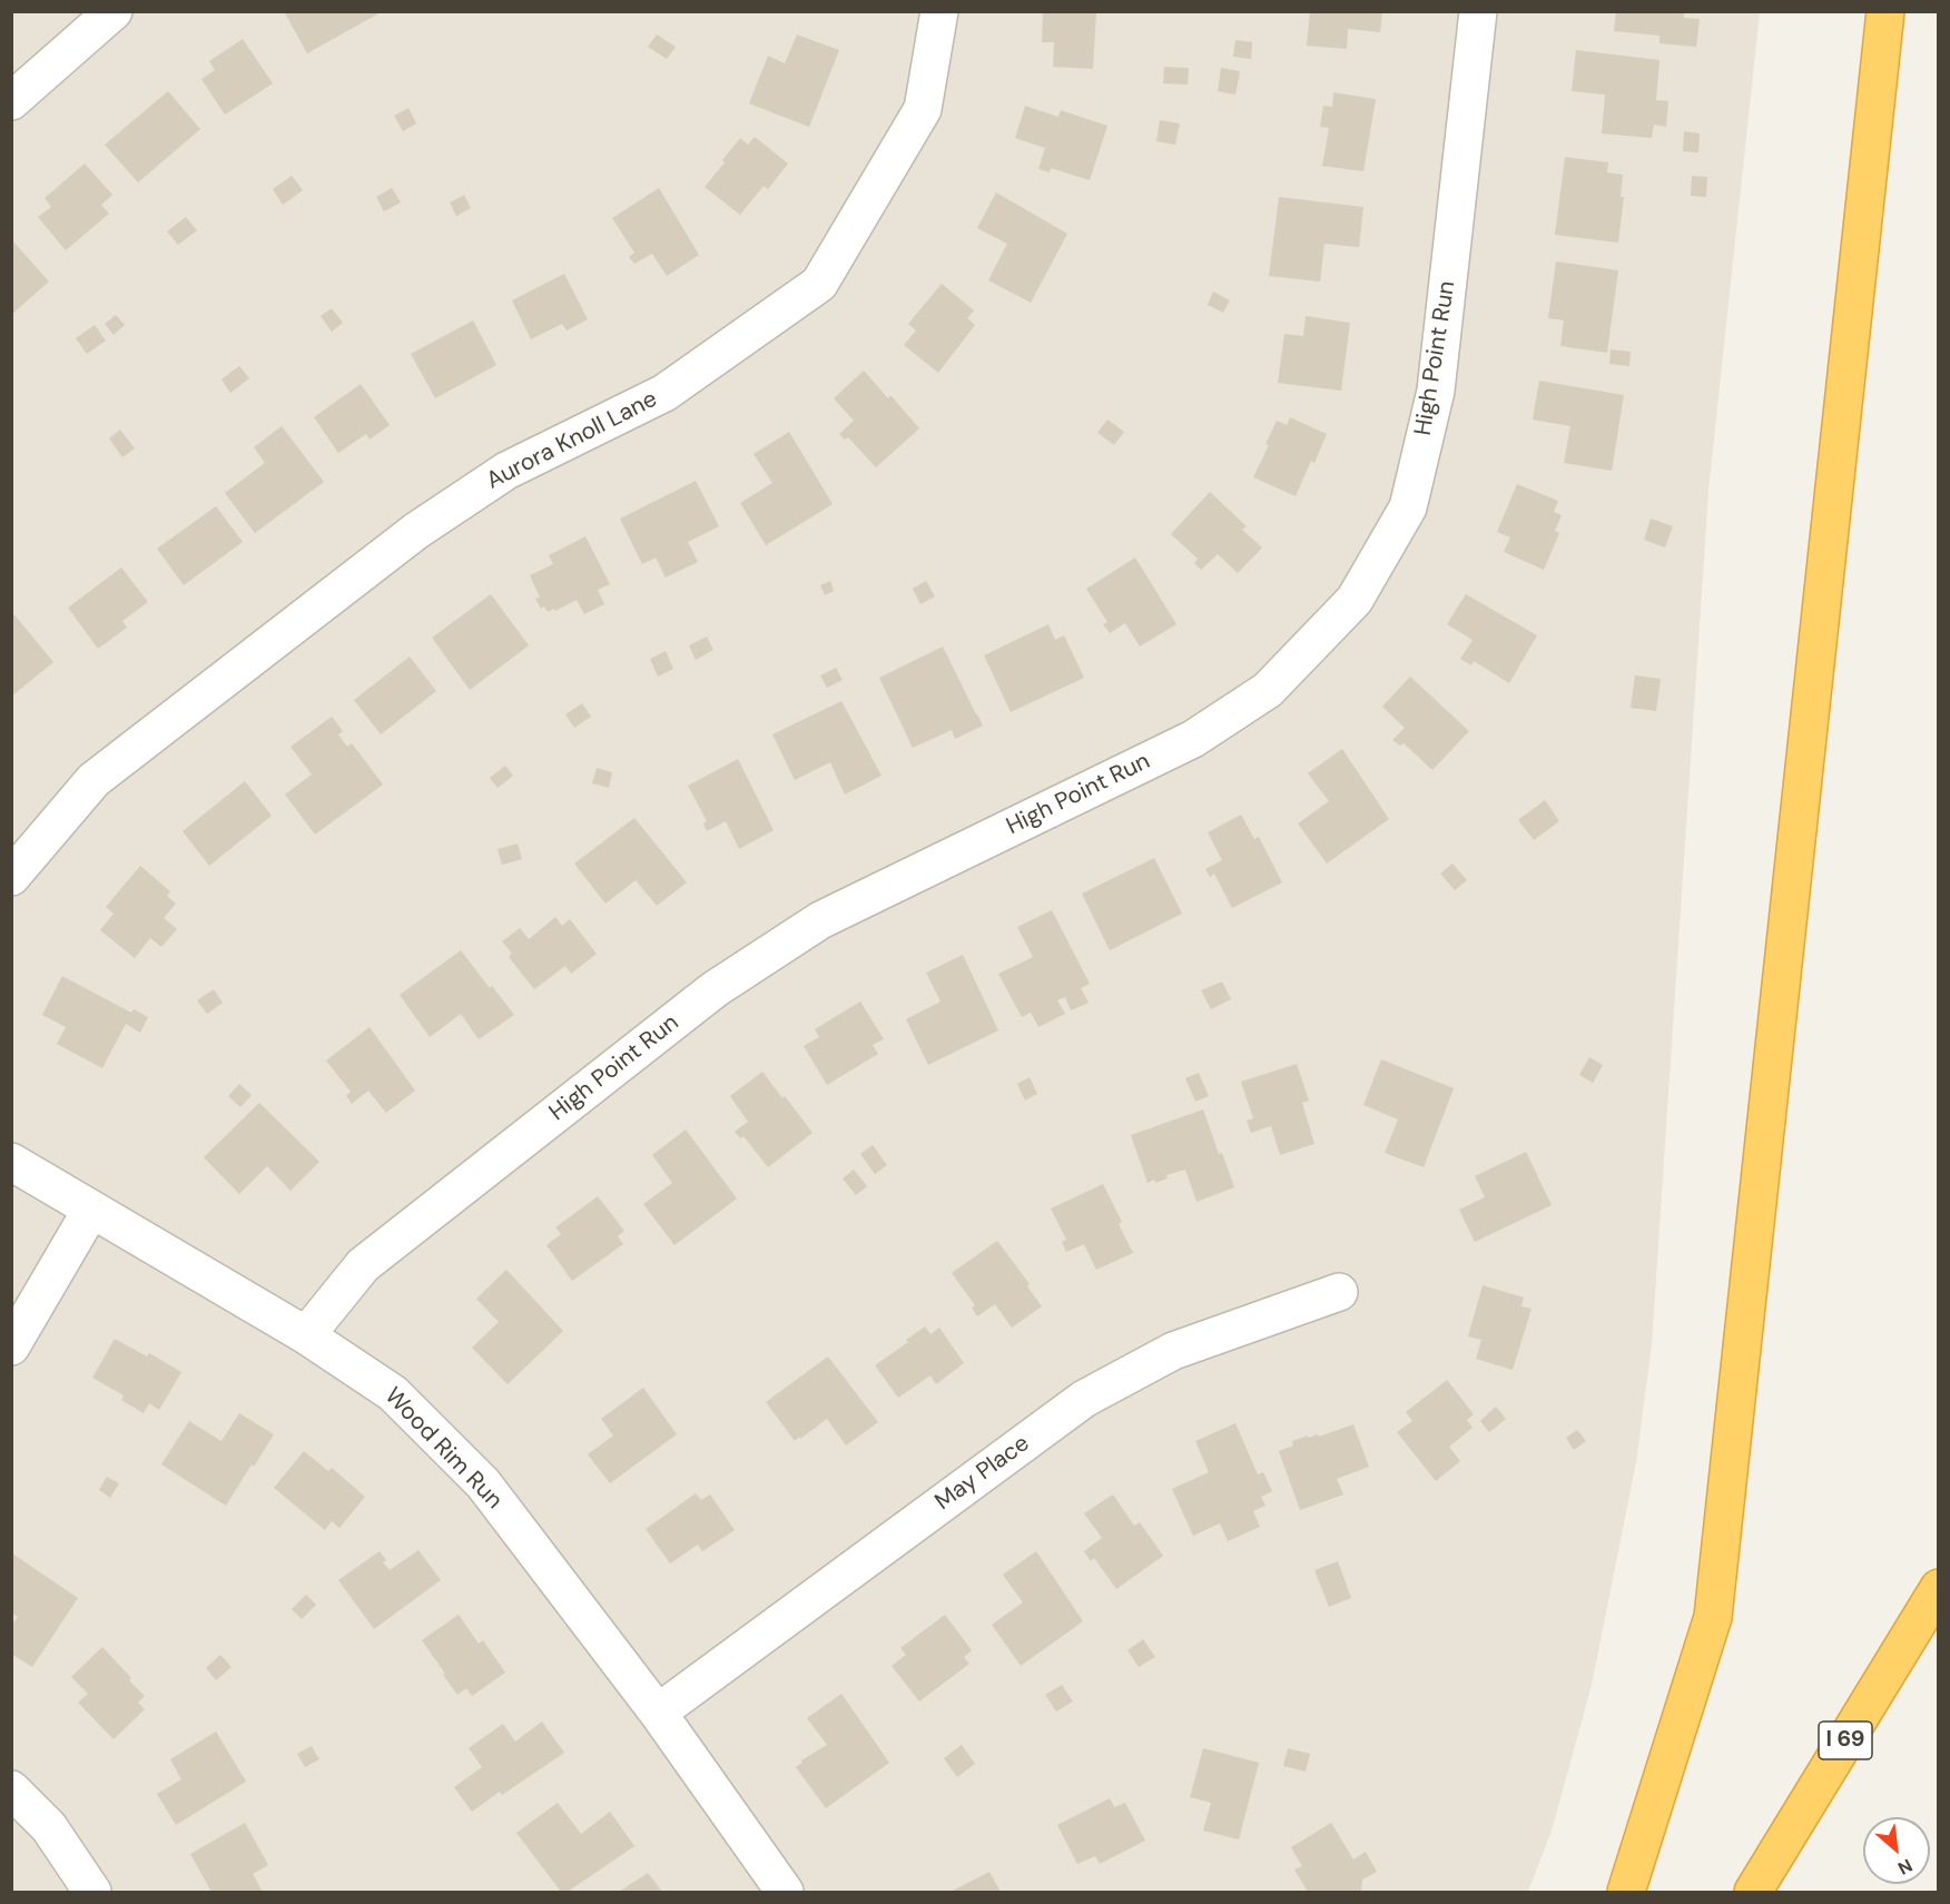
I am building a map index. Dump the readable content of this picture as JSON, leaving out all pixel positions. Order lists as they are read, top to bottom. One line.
{"streets":{"highway":["I 69"],"street":["High Point Run","Aurora Knoll Lane","Wood Rim Run","May Place"]},"crossings":[["High Point Run","Wood Rim Run"],["Wood Rim Run","May Place"]],"north":"bottom right"}
